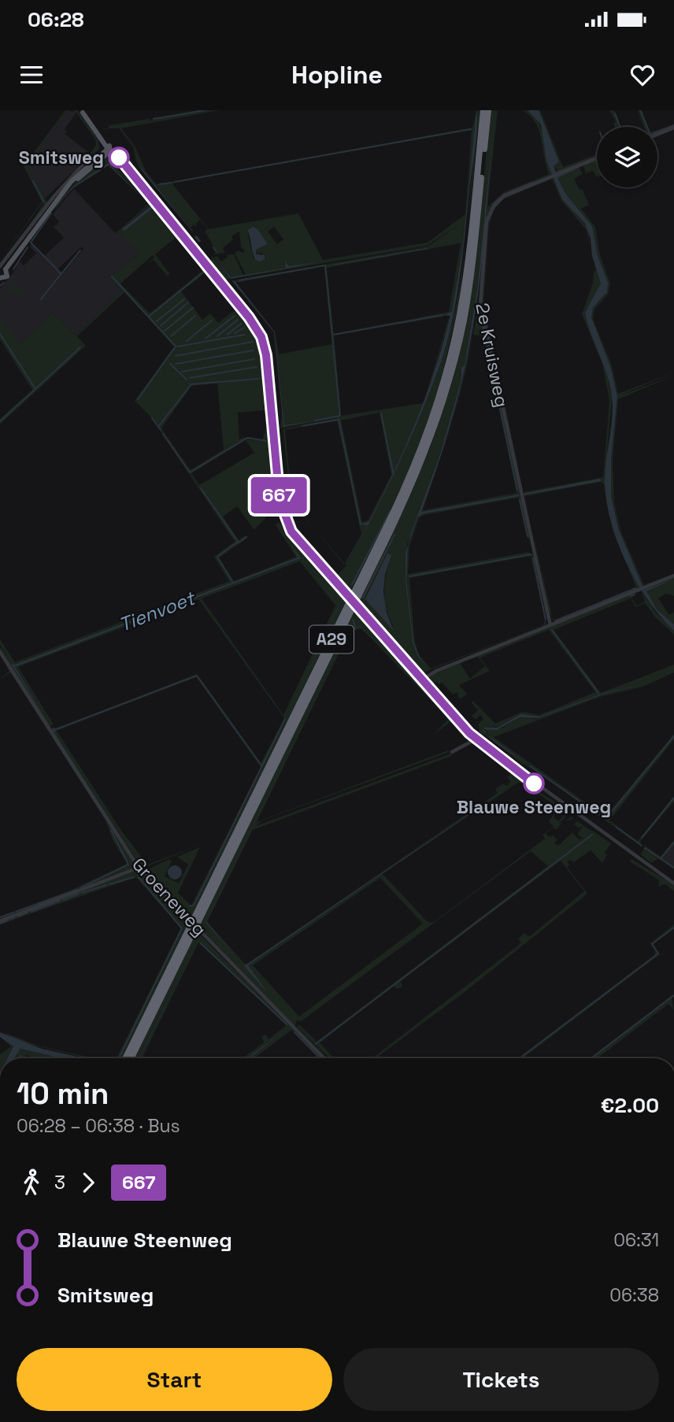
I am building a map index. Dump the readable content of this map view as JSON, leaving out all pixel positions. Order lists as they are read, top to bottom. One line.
{"streets":{"highway":["A29"],"street":["2e Kruisweg","Groeneweg"]},"water":["Tienvoet"],"places":["Smitsweg","Blauwe Steenweg"],"lines":["bus line 667"],"page":{"status":"06:28","header":"Hopline","on_map":"667","heading":["10 min","06:28 – 06:38 · Bus","€2.00"],"legs":["3","667"],"list":[{"name":"Blauwe Steenweg","value":"06:31"},{"name":"Smitsweg","value":"06:38"}],"buttons":["Start","Tickets"]}}
